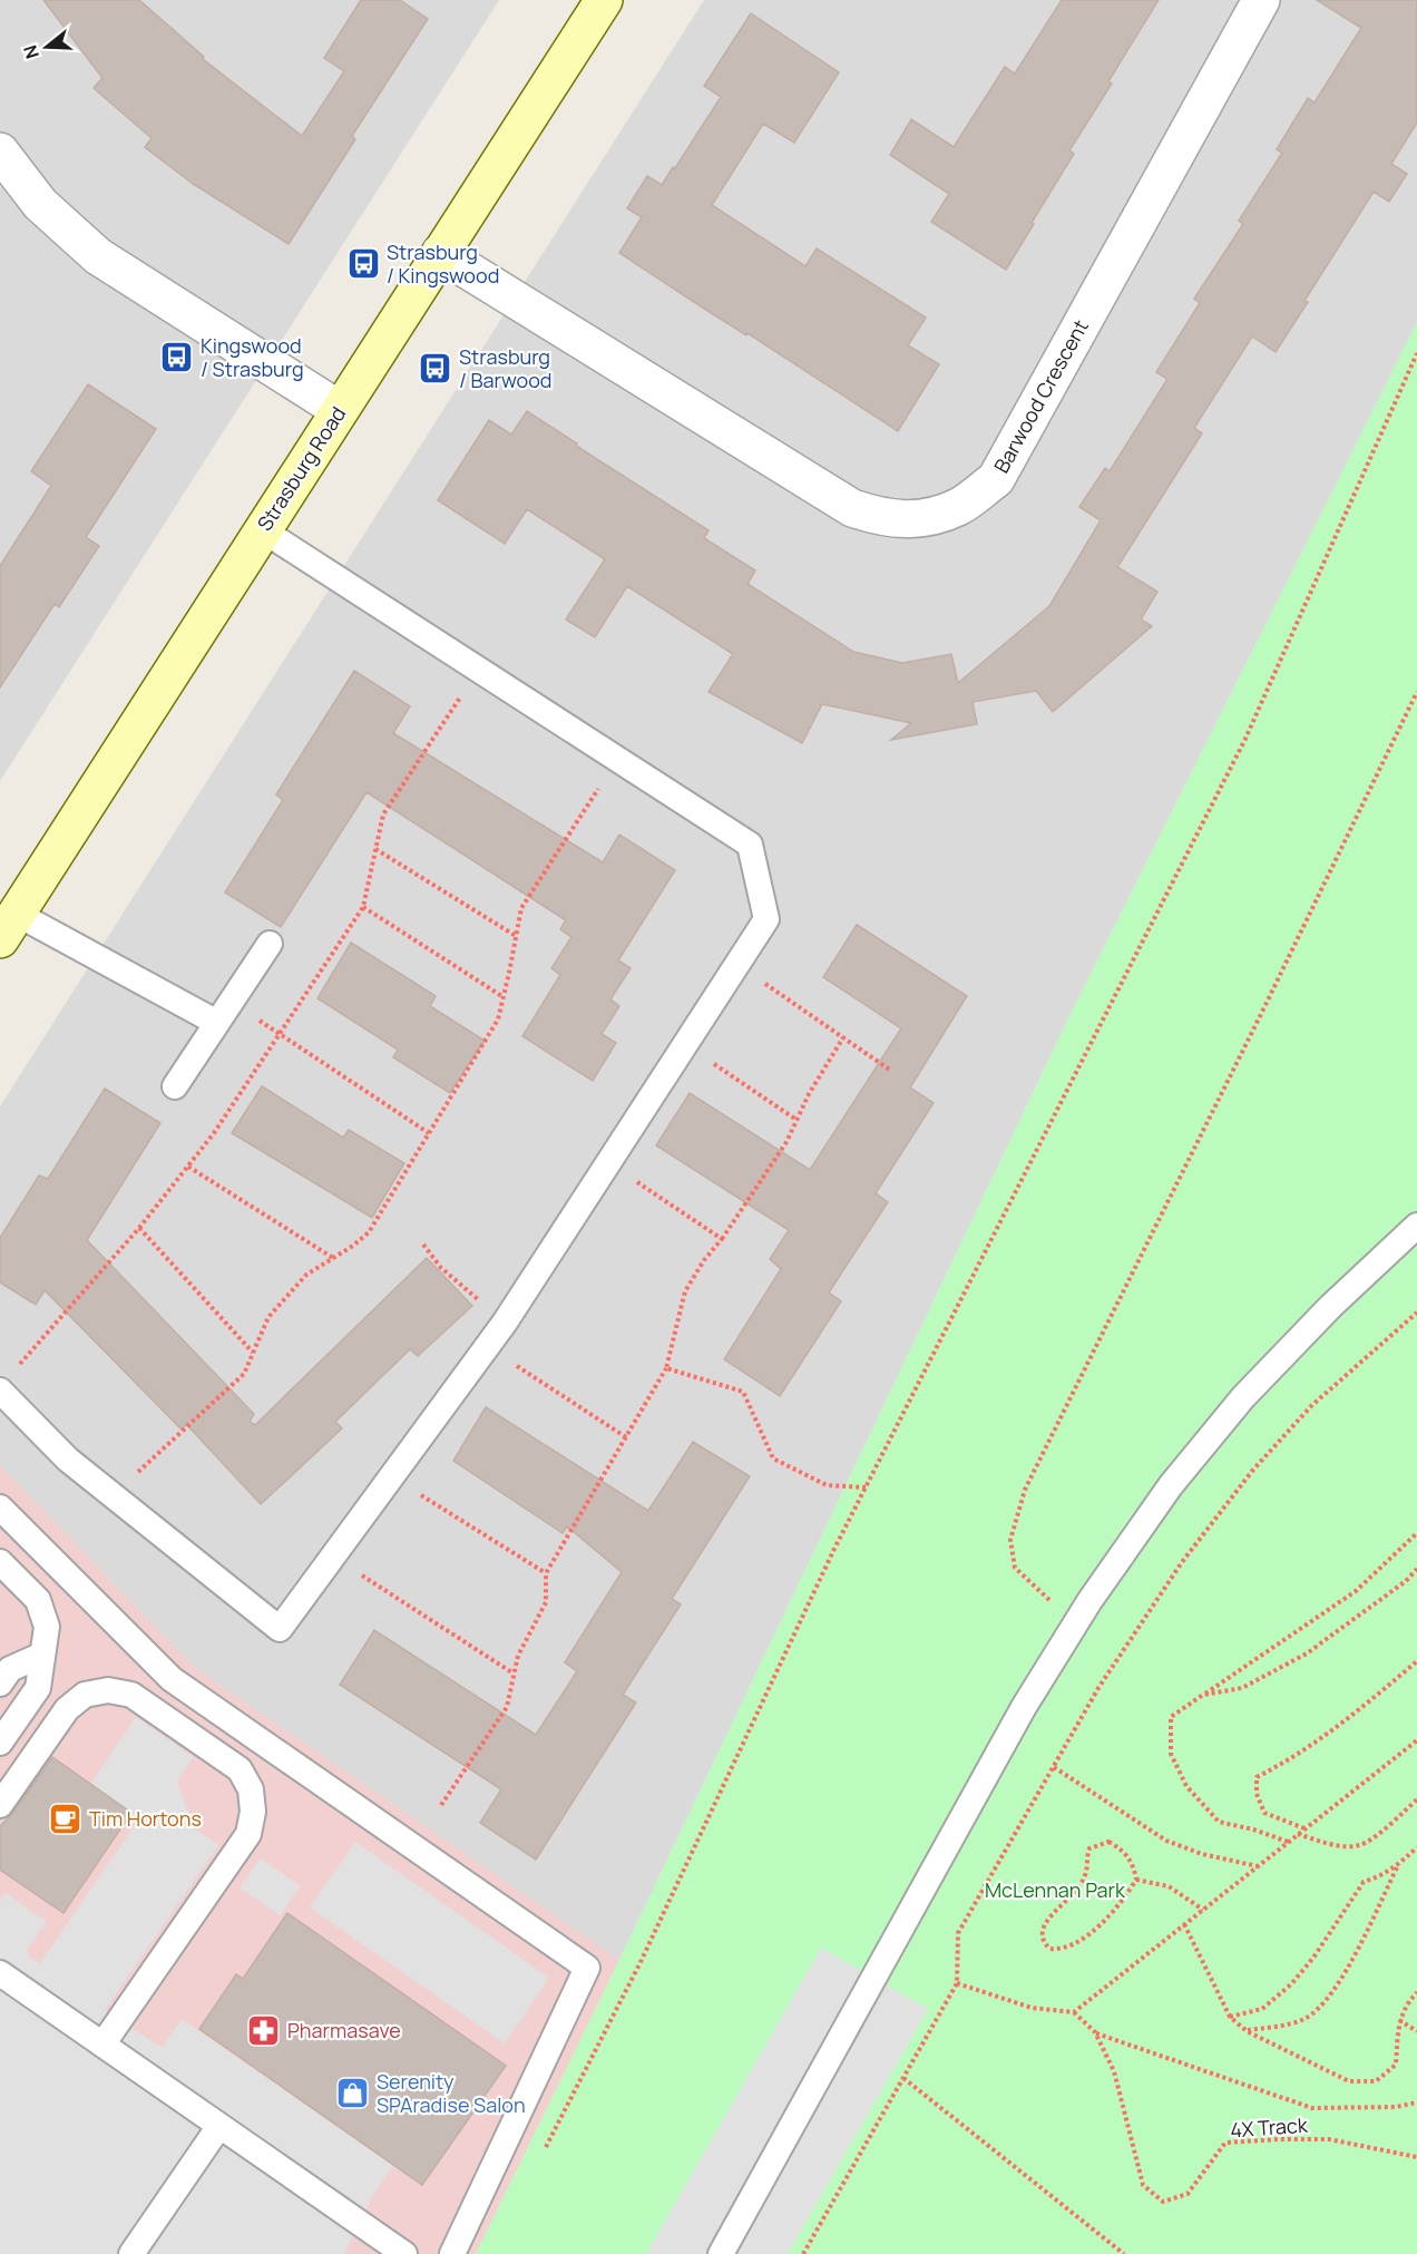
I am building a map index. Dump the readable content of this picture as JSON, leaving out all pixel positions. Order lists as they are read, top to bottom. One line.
{"streets":{"street":["Barwood Crescent","Strasburg Road"],"path":["4X Track"]},"crossings":[["Barwood Crescent","Strasburg Road"]],"parks":["McLennan Park"],"places":{"bus stop":["Strasburg / Kingswood","Kingswood / Strasburg","Strasburg / Barwood"],"cafe":["Tim Hortons"],"pharmacy":["Pharmasave"],"shop":["Serenity SPAradise Salon"]},"north":"left"}
